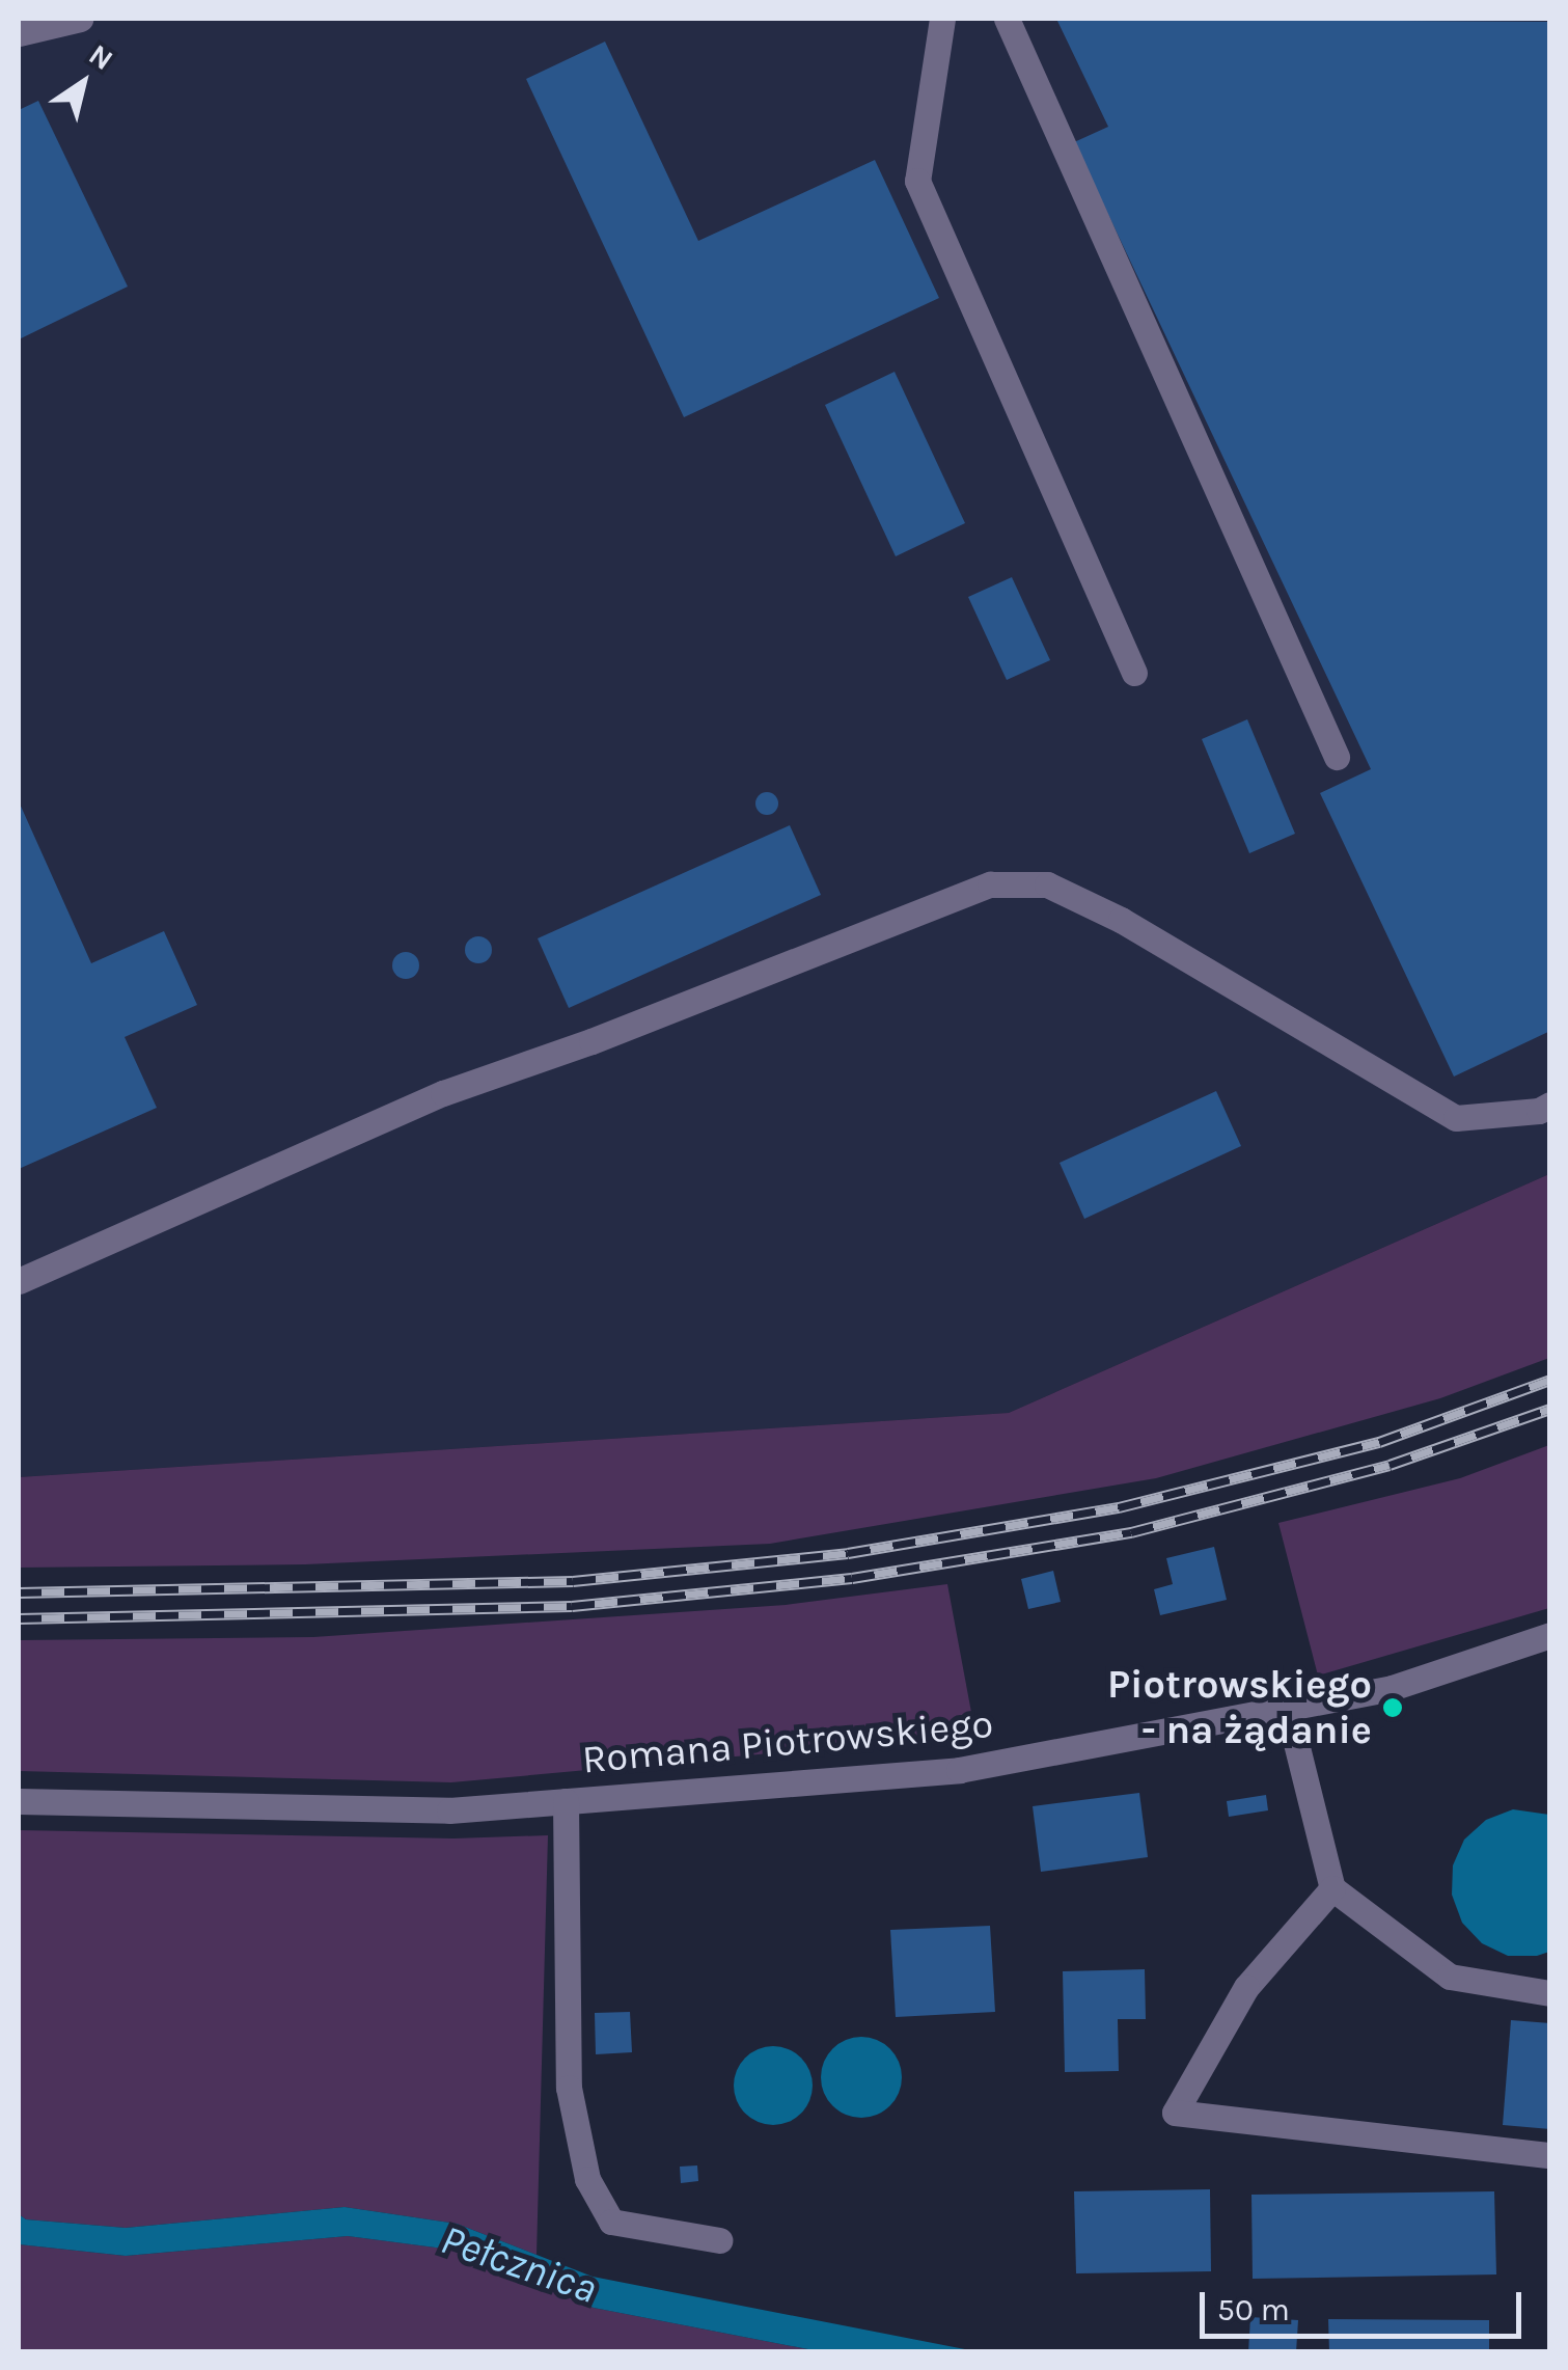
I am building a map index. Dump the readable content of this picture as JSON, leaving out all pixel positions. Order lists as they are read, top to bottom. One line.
{"streets":{"street":["Romana Piotrowskiego"]},"water":["Pełcznica"],"places":["Piotrowskiego - na żądanie"],"scale_bar":"50 m","north":"top right"}
